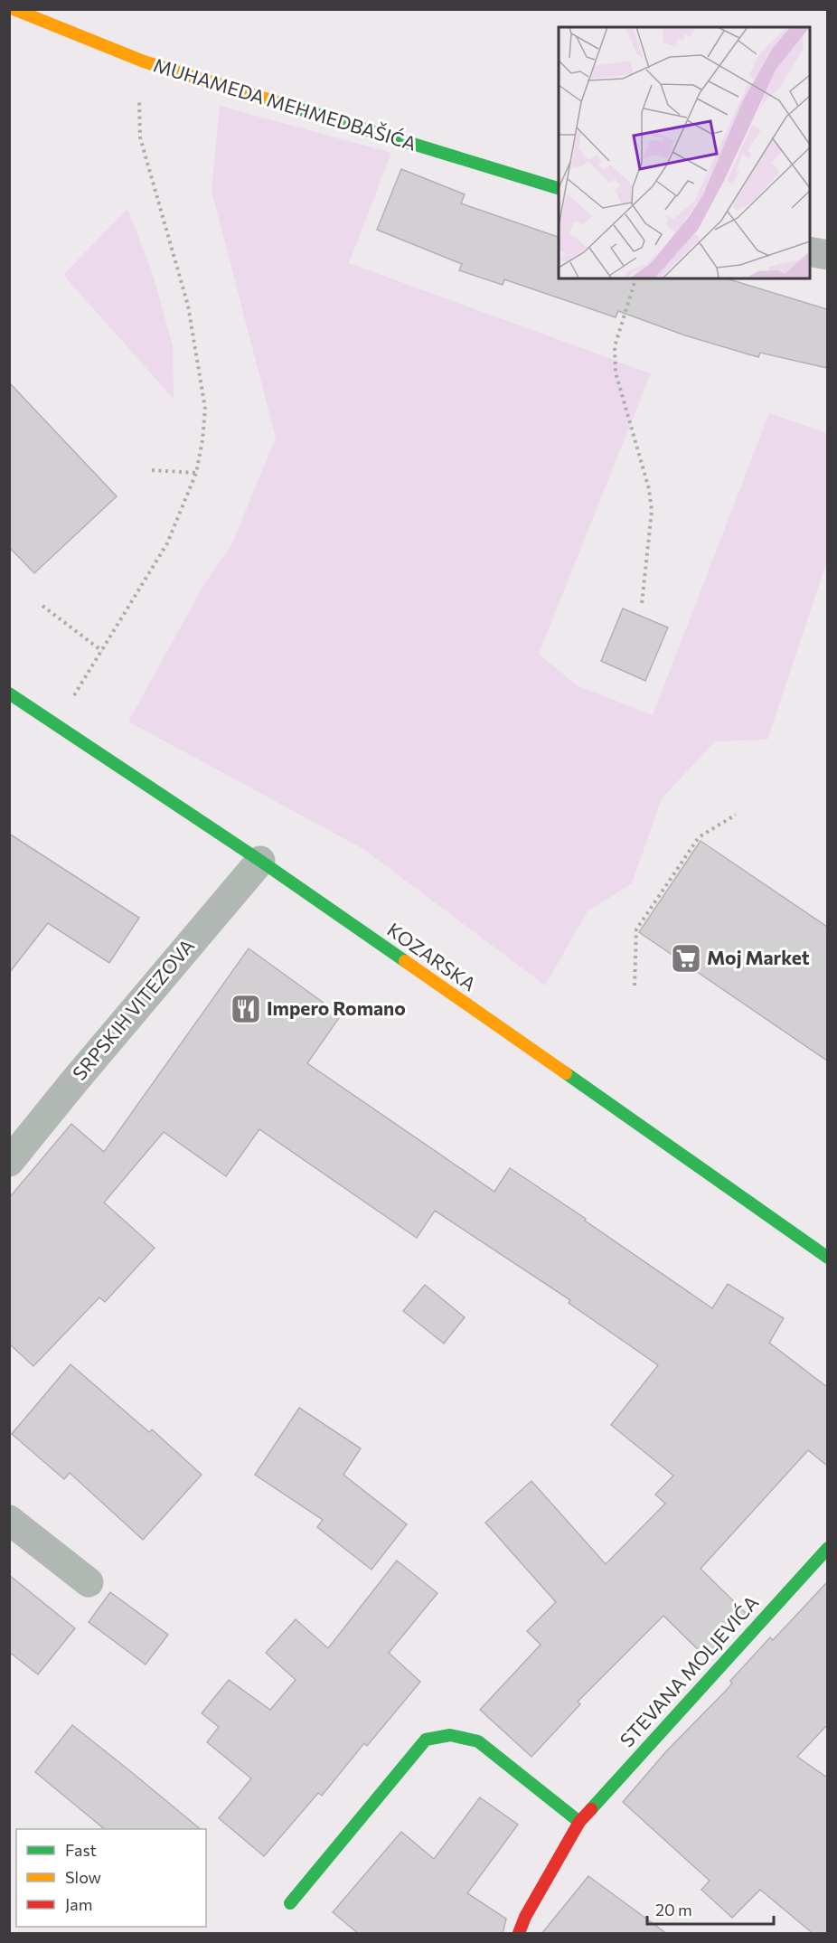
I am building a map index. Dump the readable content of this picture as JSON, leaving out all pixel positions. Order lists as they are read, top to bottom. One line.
{"streets":{"street":["MUHAMEDA MEHMEDBAŠIĆA","KOZARSKA","SRPSKIH VITEZOVA","STEVANA MOLJEVIĆA"]},"crossings":[["KOZARSKA","SRPSKIH VITEZOVA"]],"places":{"supermarket":["Moj Market"],"restaurant":["Impero Romano"]},"legend":["Fast","Slow","Jam"],"scale_bar":"20 m"}
